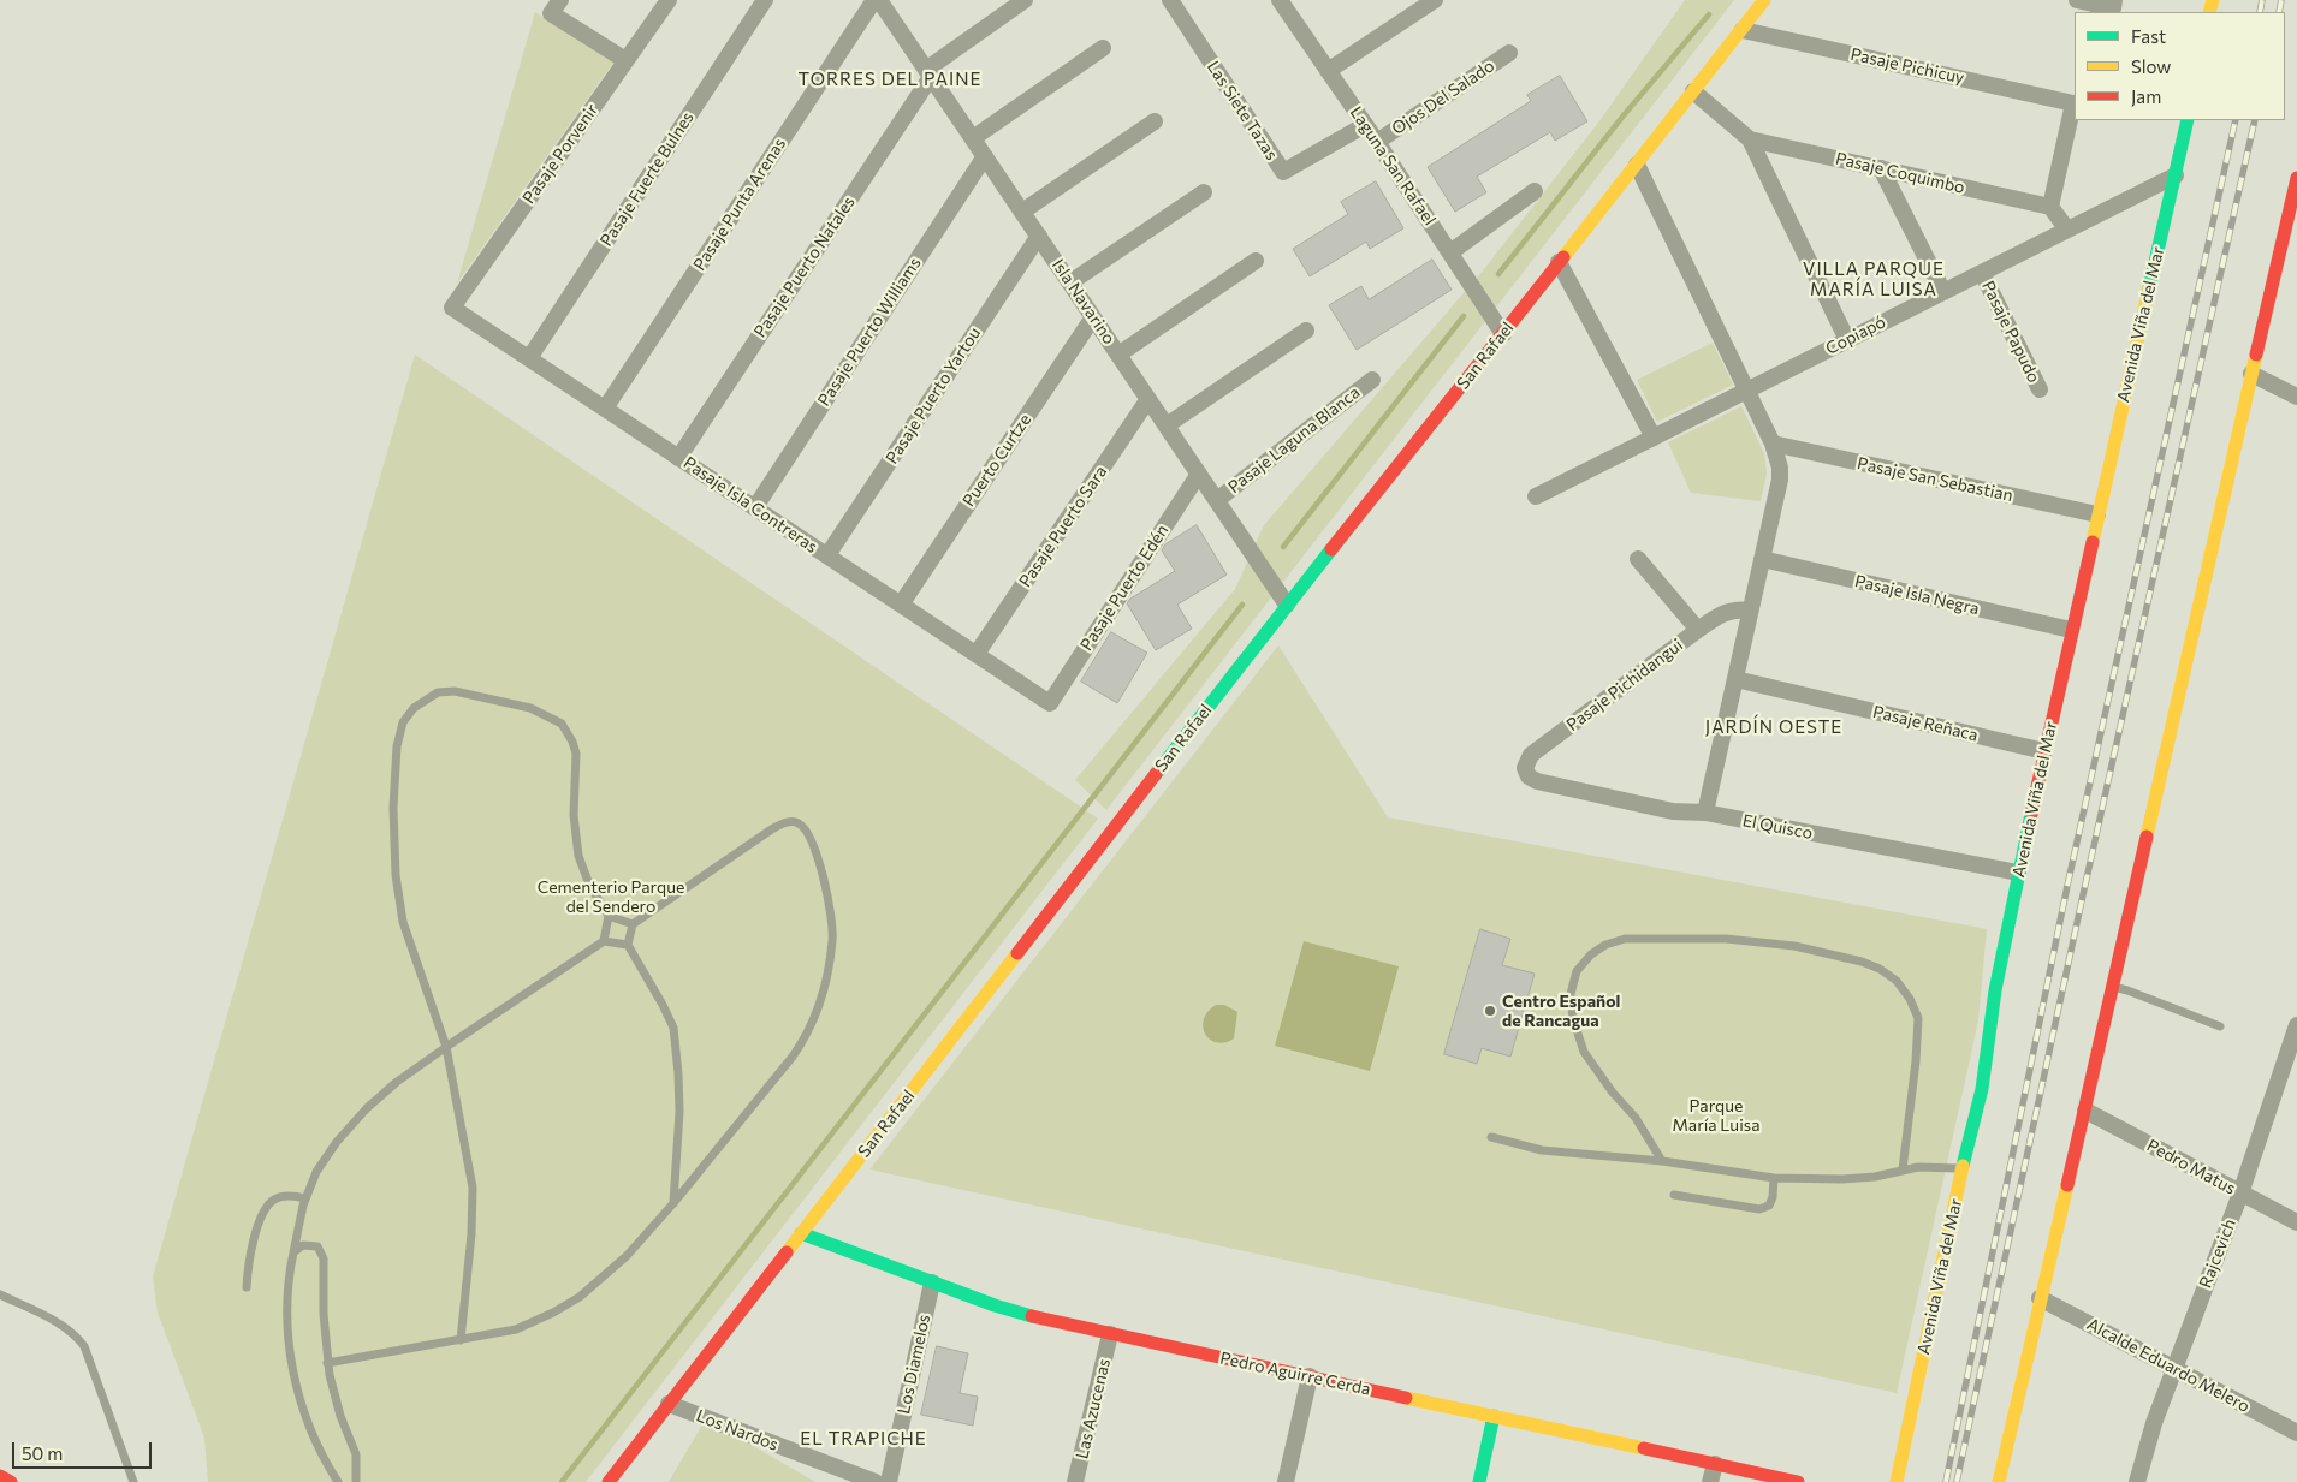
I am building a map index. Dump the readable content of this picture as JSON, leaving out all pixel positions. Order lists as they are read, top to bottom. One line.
{"streets":{"street":["Pasaje Pichicuy","Ojos Del Salado","Las Siete Tazas","Pasaje Porvenir","Laguna San Rafael","Pasaje Coquimbo","Pasaje Fuerte Bulnes","Pasaje Punta Arenas","Pasaje Puerto Natales","Isla Navarino","Avenida Viña del Mar","Pasaje Puerto Williams","Pasaje Papudo","Copiapó","San Rafael","Pasaje Puerto Yartou","Pasaje Laguna Blanca","Puerto Curtze","Pasaje San Sebastian","Pasaje Isla Contreras","Pasaje Puerto Sara","Pasaje Puerto Edén","Pasaje Isla Negra","Pasaje Pichidangui","Pasaje Reñaca","El Quisco","Pedro Matus","Rajcevich","Los Diamelos","Alcalde Eduardo Melero","Pedro Aguirre Cerda","Las Azucenas","Los Nardos"]},"crossings":[["Pasaje Pichicuy","Pasaje Coquimbo"],["Pasaje Pichicuy","San Rafael"],["Ojos Del Salado","Laguna San Rafael"],["Las Siete Tazas","Laguna San Rafael"],["Pasaje Porvenir","Pasaje Isla Contreras"],["Laguna San Rafael","San Rafael"],["Pasaje Fuerte Bulnes","Pasaje Isla Contreras"],["Pasaje Punta Arenas","Pasaje Isla Contreras"],["Pasaje Puerto Natales","Isla Navarino"],["Pasaje Puerto Natales","Pasaje Isla Contreras"],["Isla Navarino","Pasaje Puerto Williams"],["Isla Navarino","San Rafael"],["Isla Navarino","Pasaje Puerto Yartou"],["Isla Navarino","Pasaje Laguna Blanca"],["Isla Navarino","Puerto Curtze"],["Isla Navarino","Pasaje Puerto Sara"],["Isla Navarino","Pasaje Puerto Edén"],["Avenida Viña del Mar","Copiapó"],["Avenida Viña del Mar","Pasaje San Sebastian"],["Avenida Viña del Mar","Pasaje Isla Negra"],["Avenida Viña del Mar","Pasaje Reñaca"],["Avenida Viña del Mar","El Quisco"],["Pasaje Puerto Williams","Pasaje Isla Contreras"],["Pasaje Papudo","Copiapó"],["San Rafael","Pedro Aguirre Cerda"],["San Rafael","Los Nardos"],["Pasaje Puerto Yartou","Pasaje Isla Contreras"],["Puerto Curtze","Pasaje Isla Contreras"],["Pasaje Isla Contreras","Pasaje Puerto Sara"],["Pasaje Isla Contreras","Pasaje Puerto Edén"],["Pasaje Pichidangui","El Quisco"],["Pedro Matus","Rajcevich"],["Rajcevich","Alcalde Eduardo Melero"],["Los Diamelos","Pedro Aguirre Cerda"],["Pedro Aguirre Cerda","Las Azucenas"]],"districts":["TORRES DEL PAINE","VILLA PARQUE MARÍA LUISA","JARDÍN OESTE","EL TRAPICHE"],"parks":["Cementerio Parque del Sendero","Parque María Luisa"],"places":["Centro Español de Rancagua"],"legend":["Fast","Slow","Jam"],"scale_bar":"50 m"}
